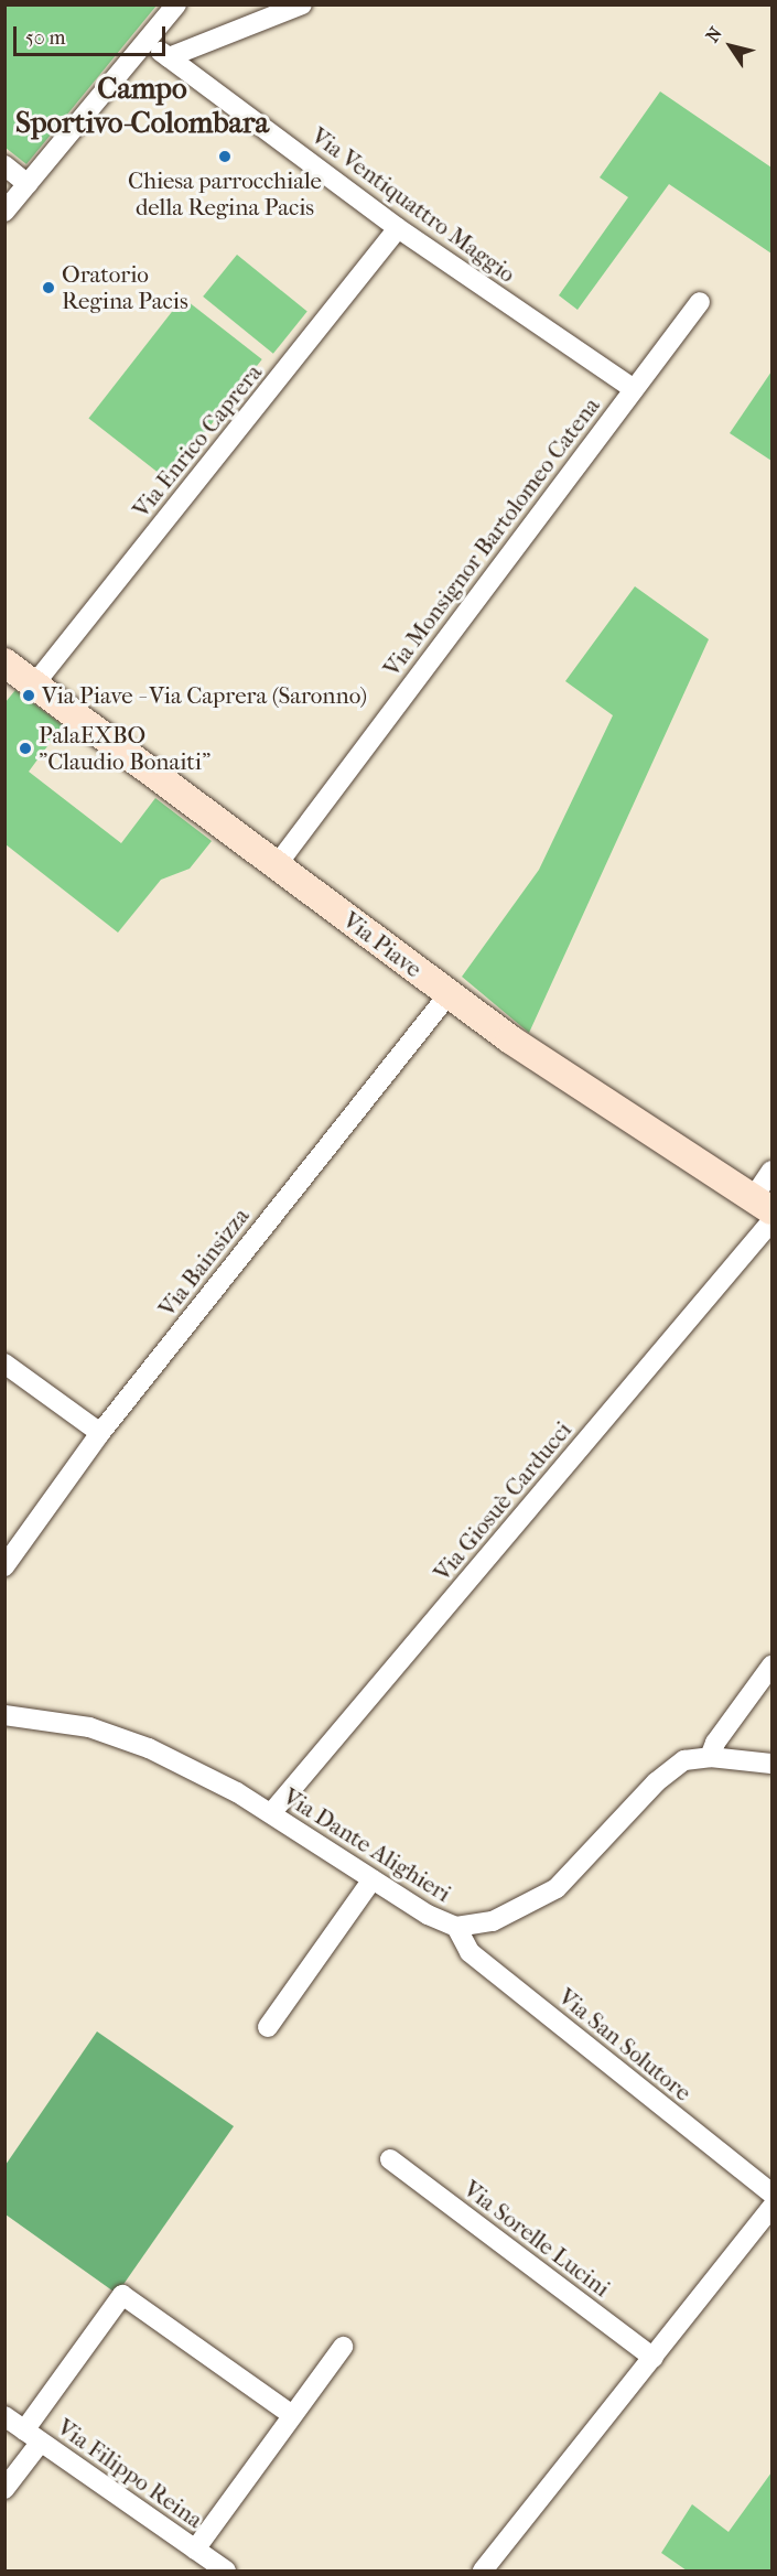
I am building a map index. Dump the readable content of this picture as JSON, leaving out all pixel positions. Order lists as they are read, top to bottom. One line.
{"streets":{"street":["Via Ventiquattro Maggio","Via Enrico Caprera","Via Monsignor Bartolomeo Catena","Via Piave","Via Bainsizza","Via Giosuè Carducci","Via Dante Alighieri","Via San Solutore","Via Sorelle Lucini","Via Filippo Reina"]},"crossings":[["Via Ventiquattro Maggio","Via Enrico Caprera"],["Via Ventiquattro Maggio","Via Monsignor Bartolomeo Catena"],["Via Enrico Caprera","Via Piave"],["Via Monsignor Bartolomeo Catena","Via Piave"],["Via Piave","Via Bainsizza"],["Via Giosuè Carducci","Via Dante Alighieri"],["Via Dante Alighieri","Via San Solutore"]],"districts":["Campo Sportivo-Colombara"],"places":["Chiesa parrocchiale della Regina Pacis","Oratorio Regina Pacis","Via Piave - Via Caprera (Saronno)","PalaEXBO \"Claudio Bonaiti\""],"scale_bar":"50 m","north":"top left"}
